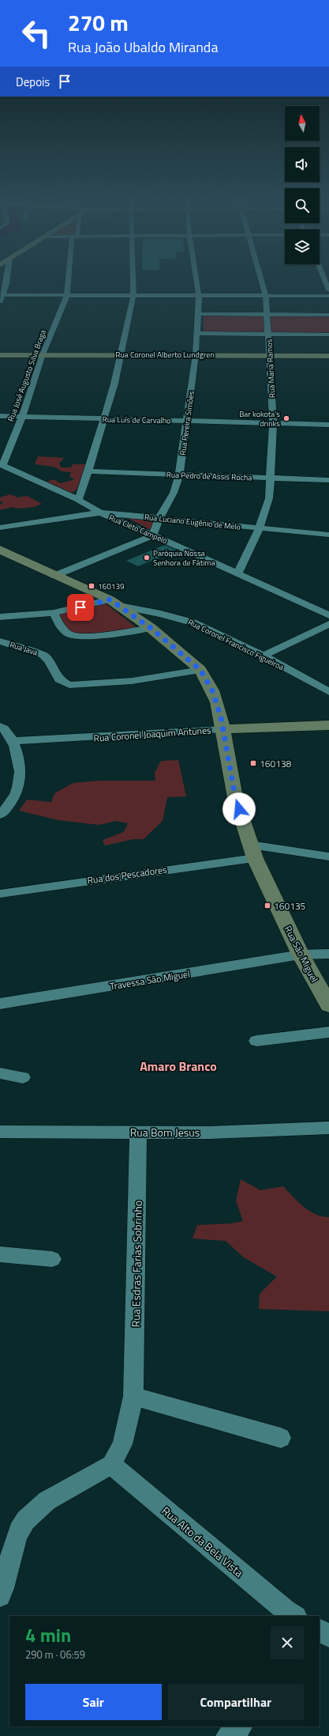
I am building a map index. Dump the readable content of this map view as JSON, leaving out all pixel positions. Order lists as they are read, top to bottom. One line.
{"streets":{"main road":["Rua Coronel Alberto Lundgren","Rua Coronel Joaquim Antunes","Rua São Miguel"],"street":["Rua Maria Ramos","Rua José Augusto Silva Braga","Rua Luís de Carvalho","Rua Pereira Simões","Rua Pedro de Assis Rocha","Rua Luciano Eugênio de Melo","Rua Cleto Campelo","Rua Coronel Francisco Figueiroa","Rua Java","Rua dos Pescadores","Travessa São Miguel","Rua Bom Jesus","Rua Esdras Farias Sobrinho","Rua Alto da Bela Vista"]},"crossings":[["Rua Coronel Alberto Lundgren","Rua Maria Ramos"],["Rua Coronel Alberto Lundgren","Rua José Augusto Silva Braga"],["Rua Coronel Alberto Lundgren","Rua Pereira Simões"],["Rua Maria Ramos","Rua Luís de Carvalho"],["Rua Maria Ramos","Rua Pedro de Assis Rocha"],["Rua Maria Ramos","Rua Luciano Eugênio de Melo"],["Rua Maria Ramos","Rua Cleto Campelo"],["Rua José Augusto Silva Braga","Rua Luís de Carvalho"],["Rua José Augusto Silva Braga","Rua Cleto Campelo"],["Rua Luís de Carvalho","Rua Pereira Simões"],["Rua Pereira Simões","Rua Pedro de Assis Rocha"],["Rua Pereira Simões","Rua Luciano Eugênio de Melo"],["Rua Pereira Simões","Rua Cleto Campelo"],["Rua Luciano Eugênio de Melo","Rua Cleto Campelo"],["Rua Coronel Francisco Figueiroa","Rua São Miguel"],["Rua Java","Rua São Miguel"],["Rua Coronel Joaquim Antunes","Rua São Miguel"],["Rua dos Pescadores","Rua São Miguel"],["Rua São Miguel","Travessa São Miguel"],["Rua Bom Jesus","Rua Esdras Farias Sobrinho"],["Rua Esdras Farias Sobrinho","Rua Alto da Bela Vista"]],"districts":["Amaro Branco"],"places":{"other":["Bar kokota's drinks","Paróquia Nossa Senhora de Fátima"],"transit":["160139","160138","160135"]},"north":"top","page":{"turn":["270 m","Rua João Ubaldo Miranda"],"then":"Depois","heading":["4 min","290 m · 06:59"],"buttons":["Sair","Compartilhar"]}}
